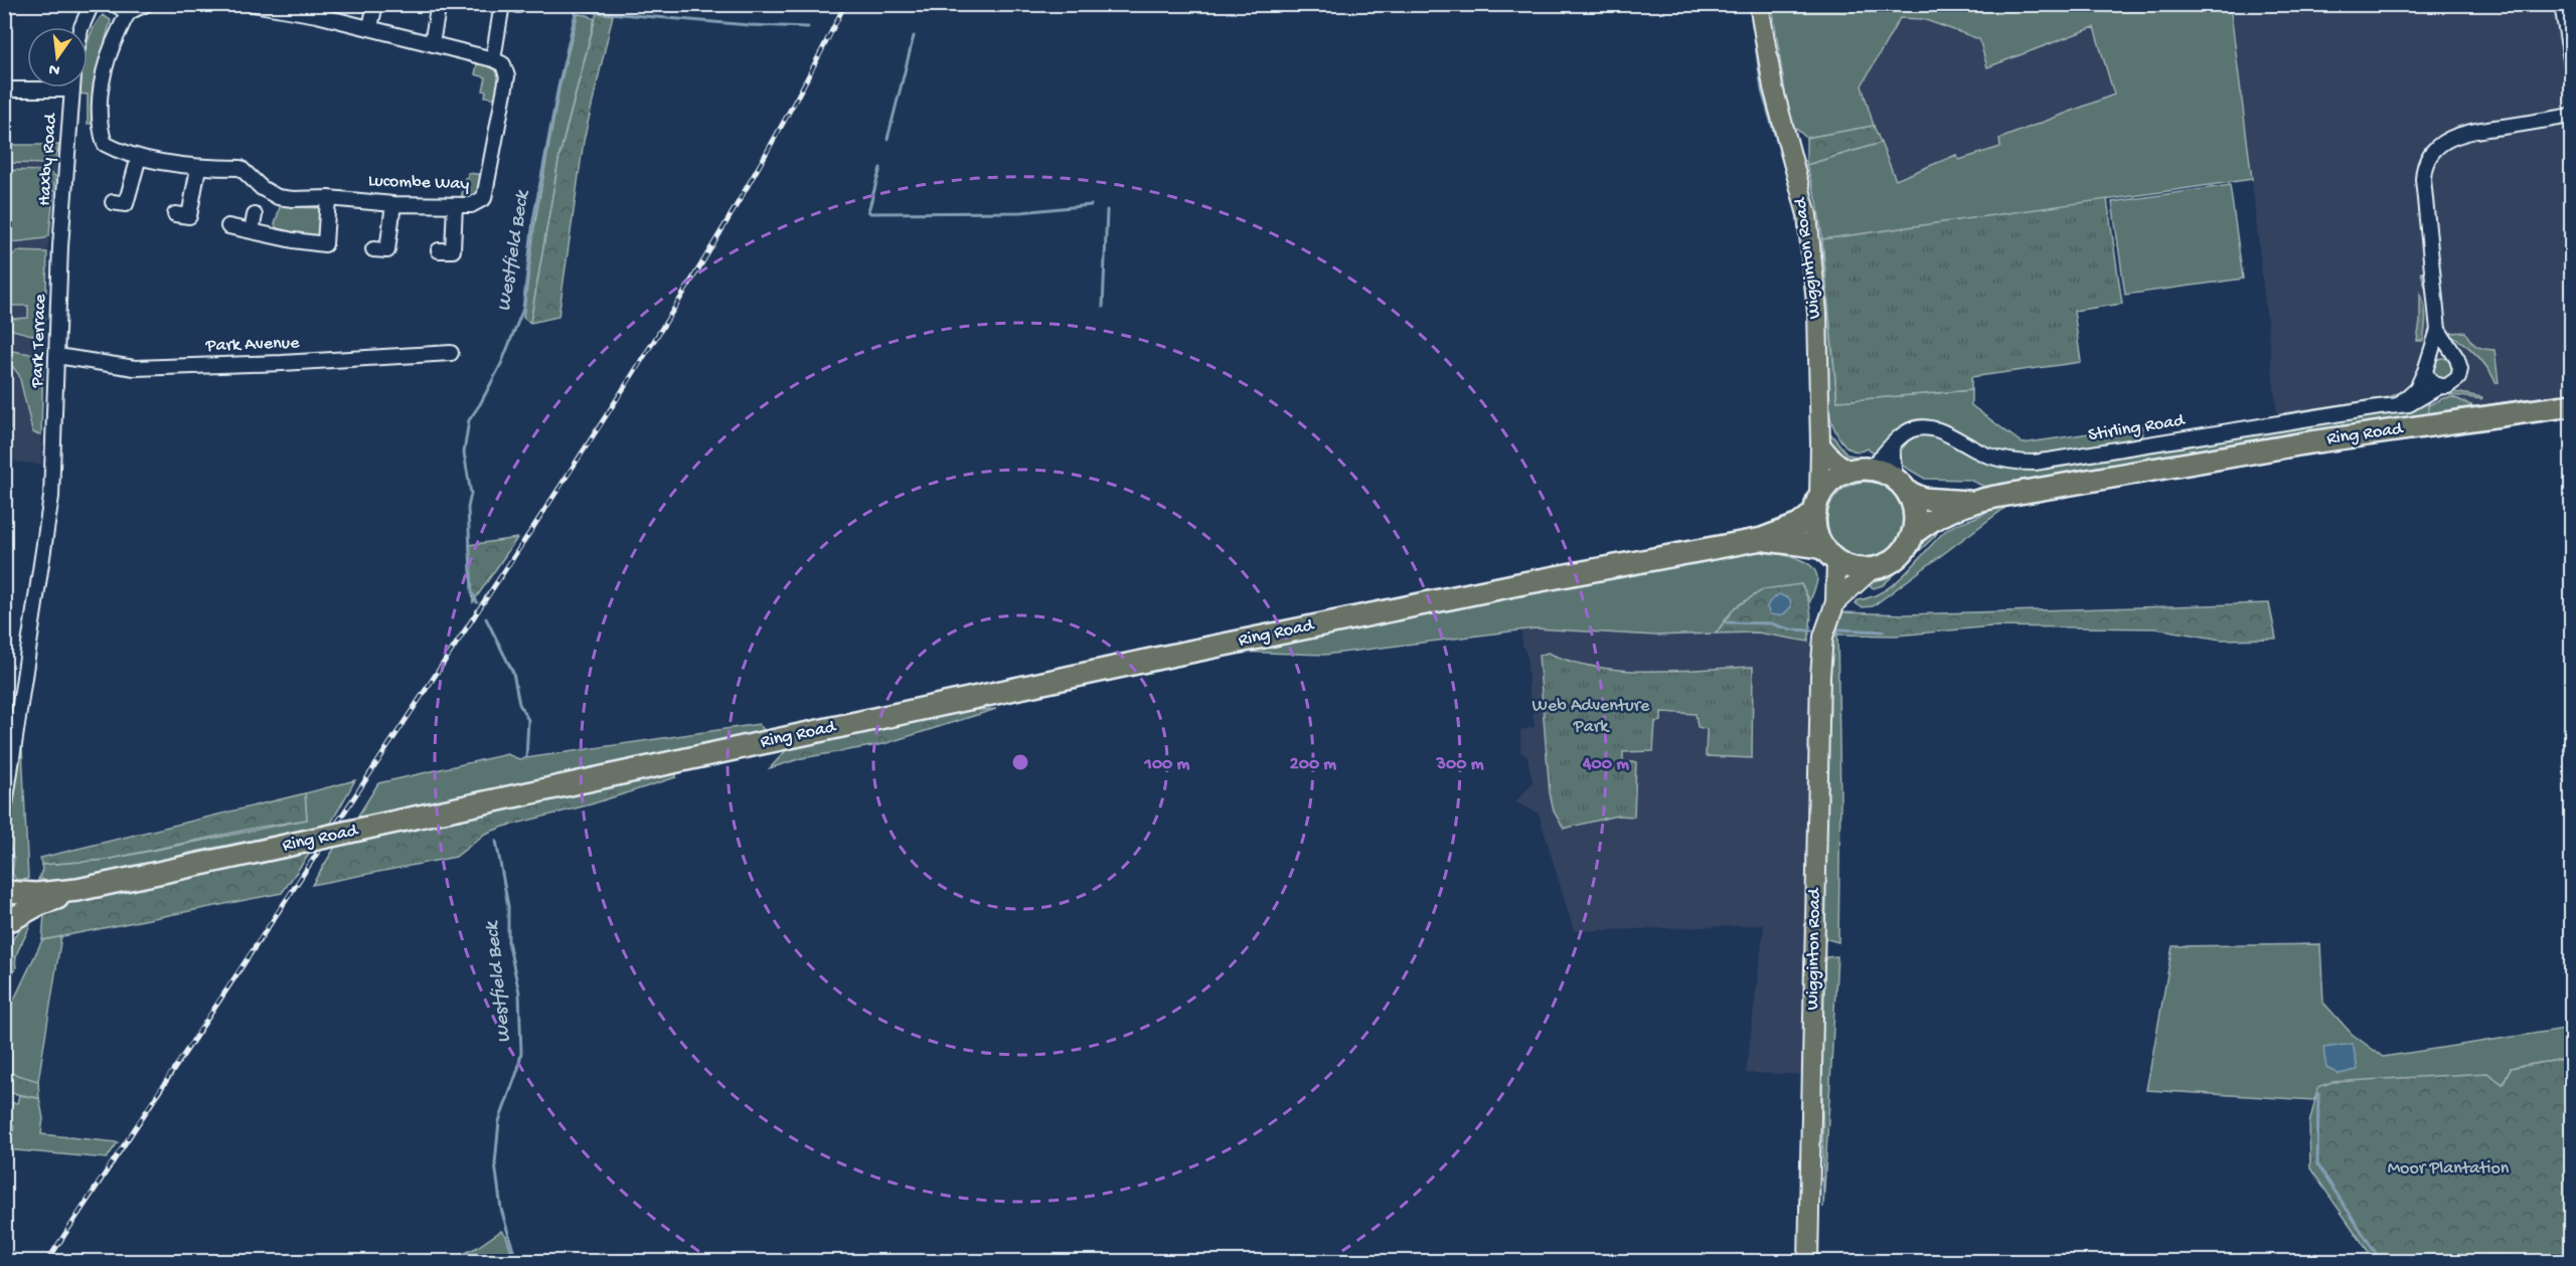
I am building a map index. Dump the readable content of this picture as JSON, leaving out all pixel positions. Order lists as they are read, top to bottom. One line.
{"streets":{"highway":["Ring Road"],"main road":["Wigginton Road"],"street":["Haxby Road","Lucombe Way","Park Terrace","Park Avenue","Stirling Road"]},"crossings":[["Haxby Road","Park Terrace"],["Wigginton Road","Stirling Road"],["Park Terrace","Park Avenue"]],"water":["Westfield Beck"],"parks":["Web Adventure Park","Moor Plantation"],"north":"bottom","rings":["100 m","200 m","300 m","400 m"]}
